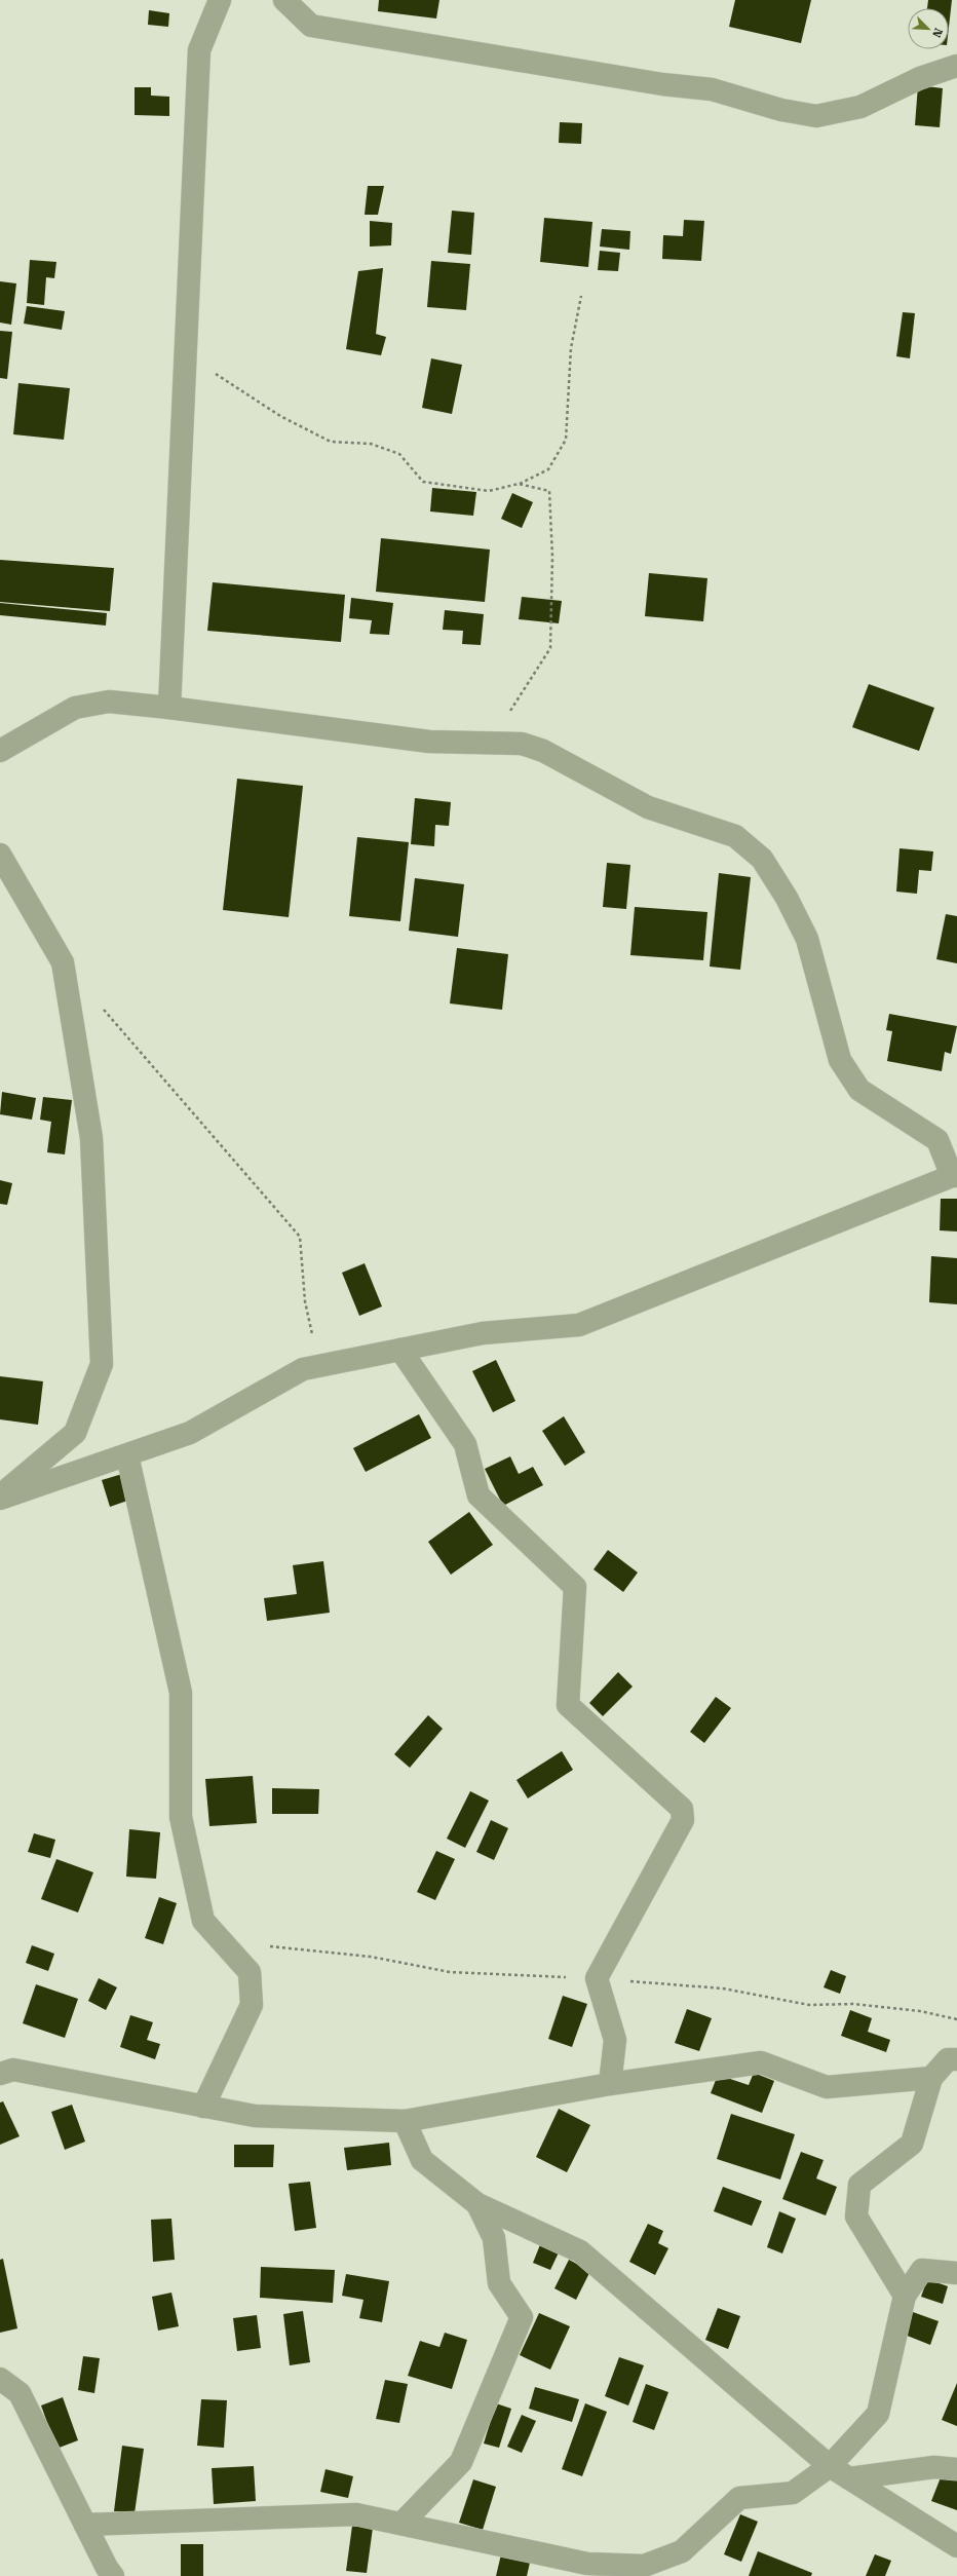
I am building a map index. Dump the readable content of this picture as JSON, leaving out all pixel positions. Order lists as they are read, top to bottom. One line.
{"north":"bottom right"}
